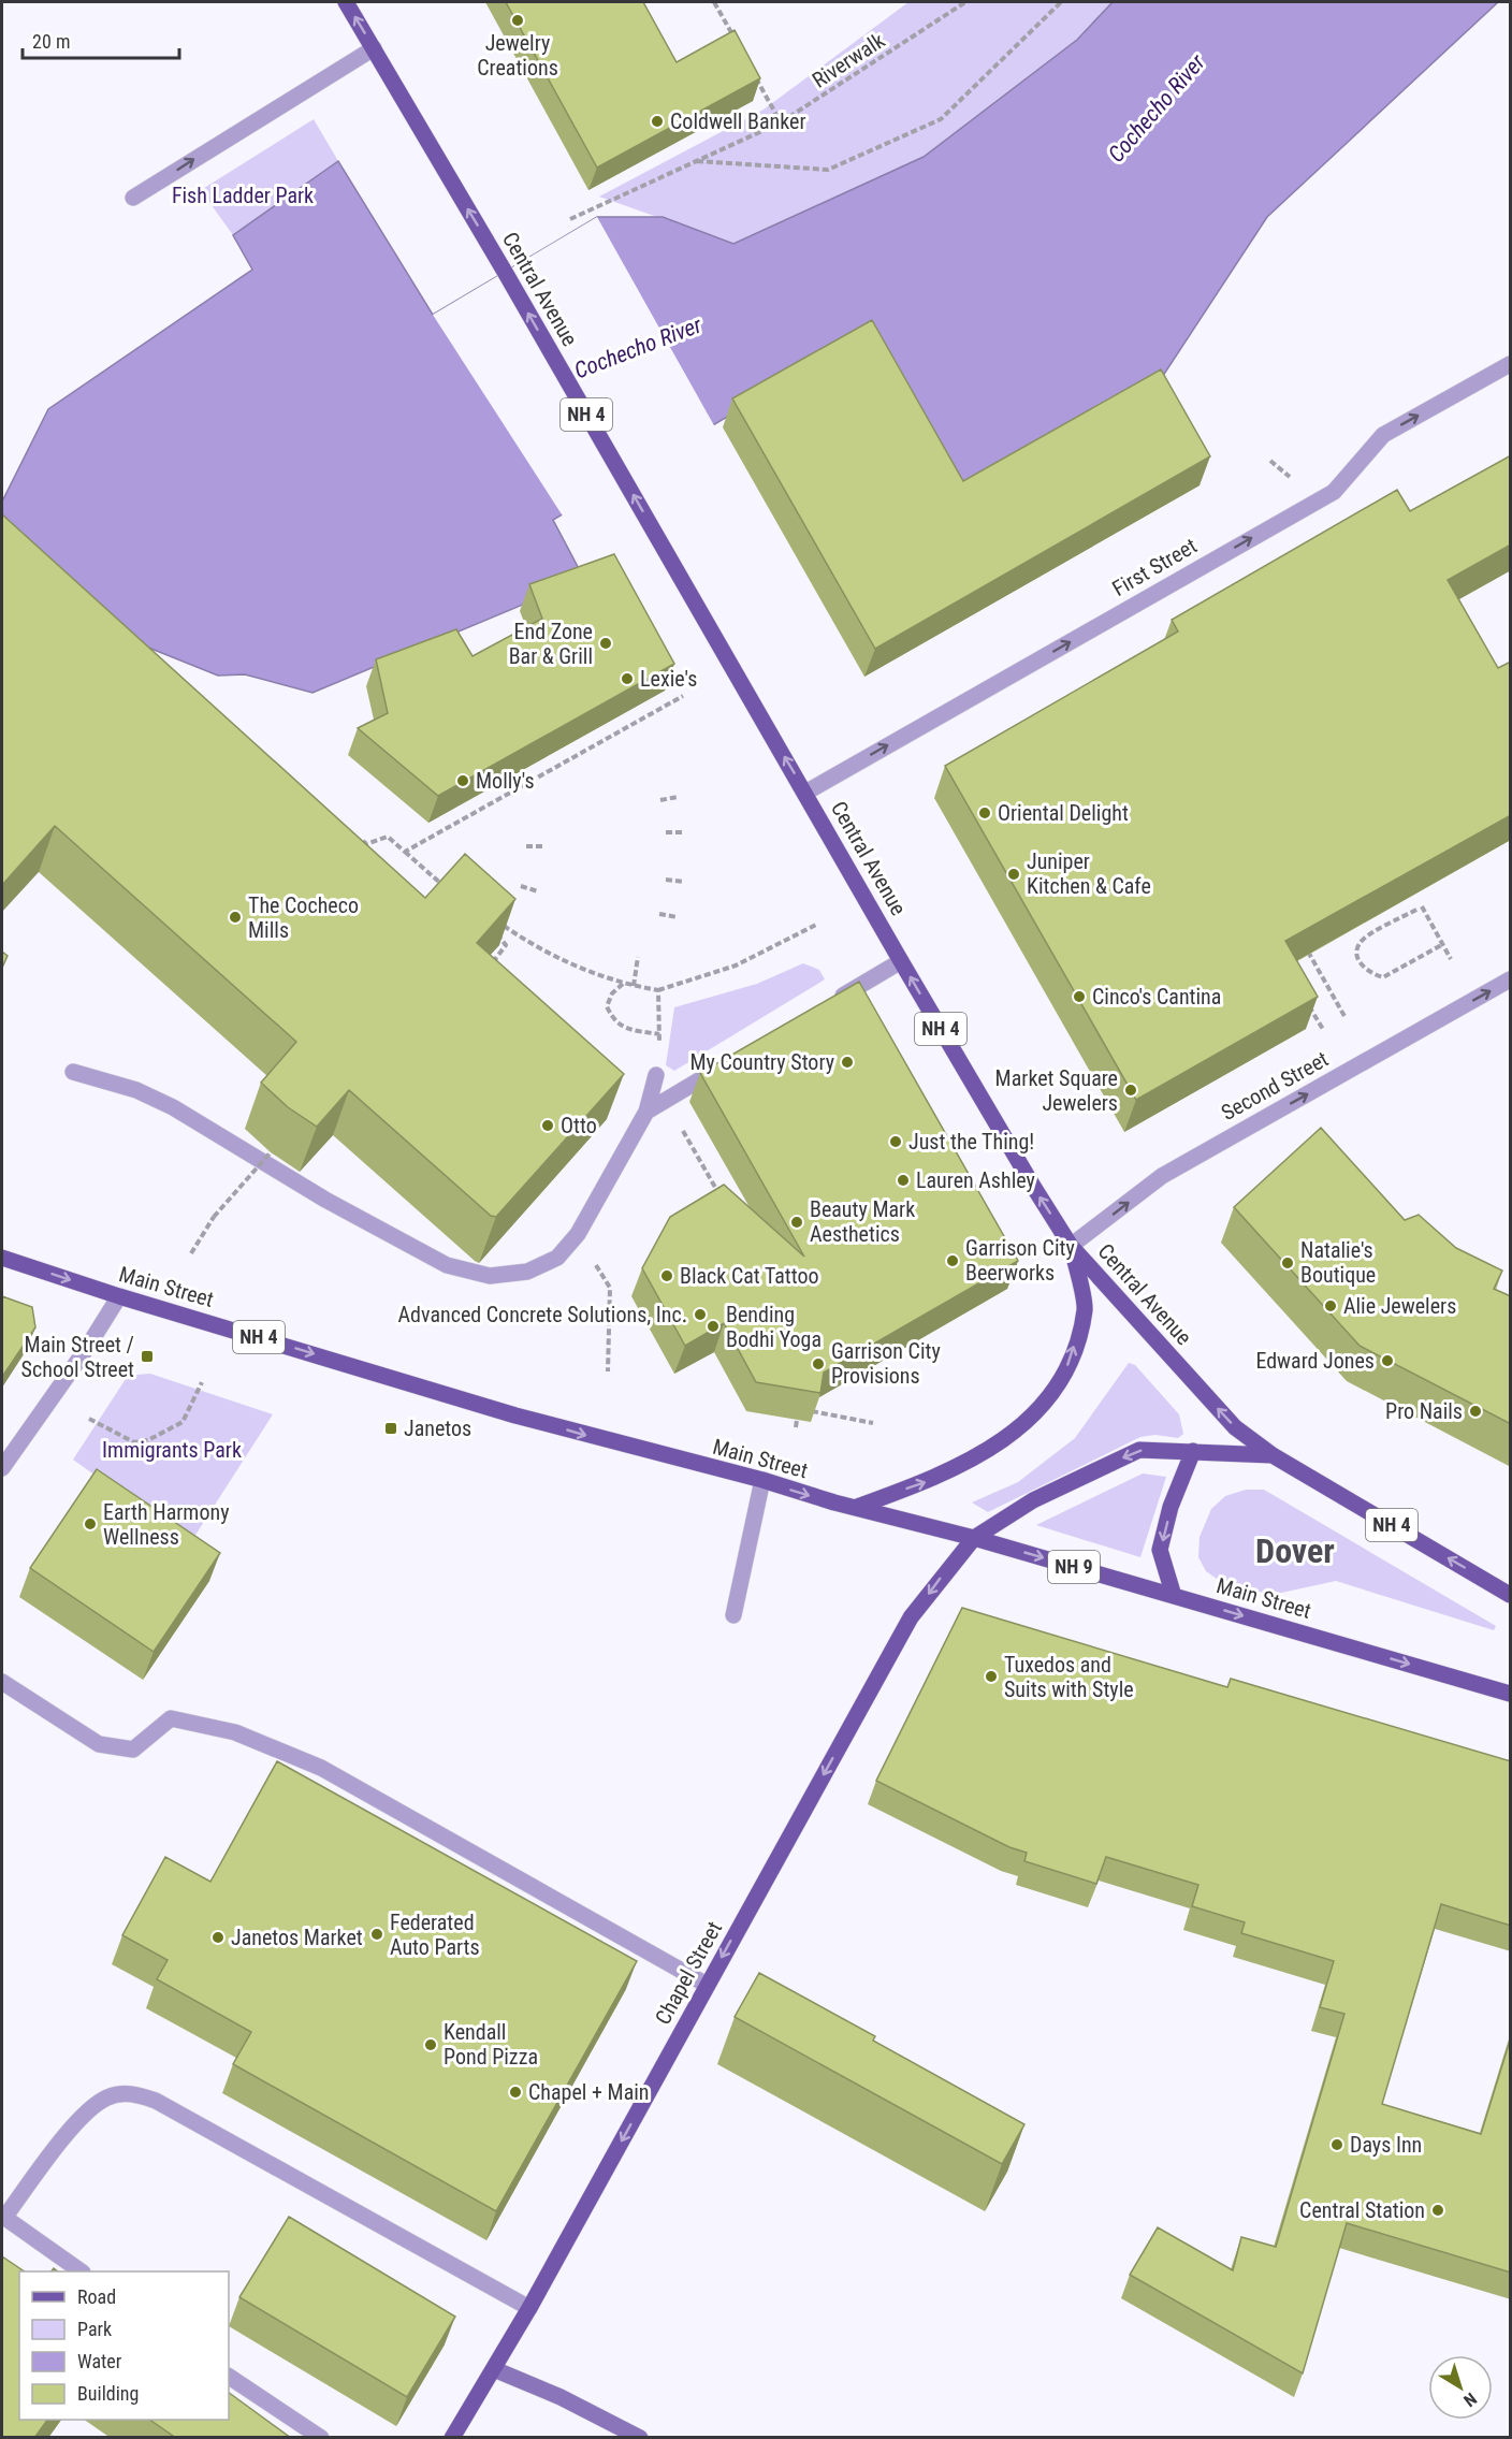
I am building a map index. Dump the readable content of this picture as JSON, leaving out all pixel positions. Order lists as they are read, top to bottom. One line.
{"streets":{"main road":["Central Avenue","NH 4","Main Street","NH 9","Chapel Street"],"street":["First Street","Second Street"],"path":["Riverwalk"]},"crossings":[["Central Avenue","First Street"],["Central Avenue","Second Street"],["Central Avenue","Chapel Street"],["Main Street","Chapel Street"]],"one_way":["Central Avenue","First Street","Second Street","Main Street","Chapel Street"],"districts":["Dover"],"water":["Cochecho River"],"parks":["Fish Ladder Park","Immigrants Park"],"places":{"other":["Jewelry Creations","Coldwell Banker","End Zone Bar & Grill","Lexie's","Molly's","Oriental Delight","Juniper Kitchen & Cafe","The Cocheco Mills","Cinco's Cantina","My Country Story","Market Square Jewelers","Otto","Just the Thing!","Lauren Ashley","Beauty Mark Aesthetics","Garrison City Beerworks","Natalie's Boutique","Black Cat Tattoo","Alie Jewelers","Advanced Concrete Solutions, Inc.","Bending Bodhi Yoga","Edward Jones","Garrison City Provisions","Pro Nails","Earth Harmony Wellness","Tuxedos and Suits with Style","Federated Auto Parts","Janetos Market","Kendall Pond Pizza","Chapel + Main","Days Inn","Central Station"],"transit":["Main Street / School Street","Janetos"]},"legend":["Road","Park","Water","Building"],"scale_bar":"20 m","north":"bottom right"}
